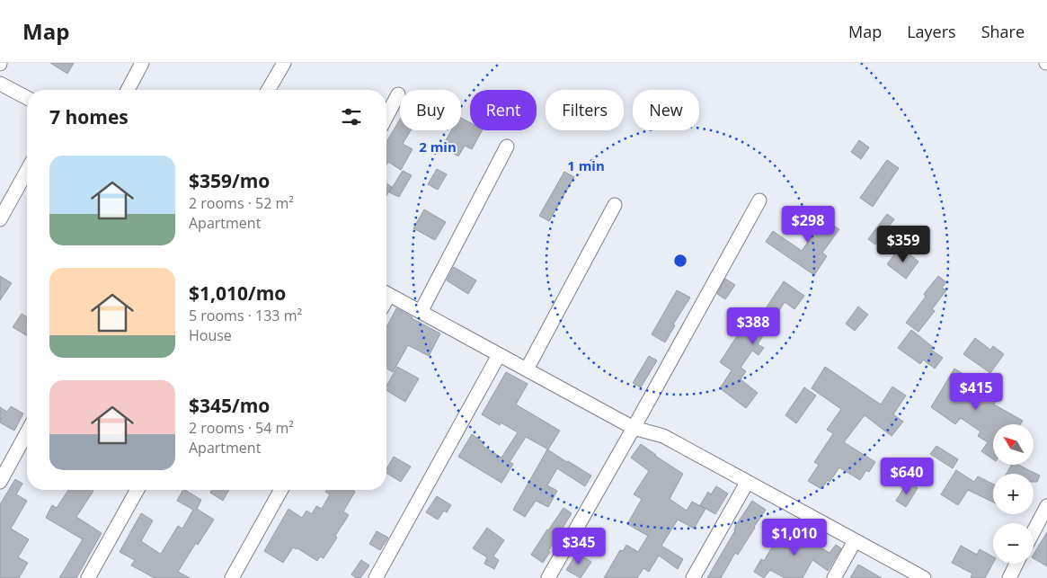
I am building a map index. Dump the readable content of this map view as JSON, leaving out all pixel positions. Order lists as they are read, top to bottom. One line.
{"north":"top left","page":{"header":"Map","nav":["Map","Layers","Share"],"chip":["Buy","Rent","Filters","New"],"heading":"7 homes","list":[{"name":"$359/mo","note":"2 rooms · 52 m² · Apartment"},{"name":"$1,010/mo","note":"5 rooms · 133 m² · House"},{"name":"$345/mo","note":"2 rooms · 54 m² · Apartment"}],"price":["$298","$359","$388","$415","$640","$1,010","$345"],"map_buttons":["+","−"]},"rings":["2 min","1 min"]}
